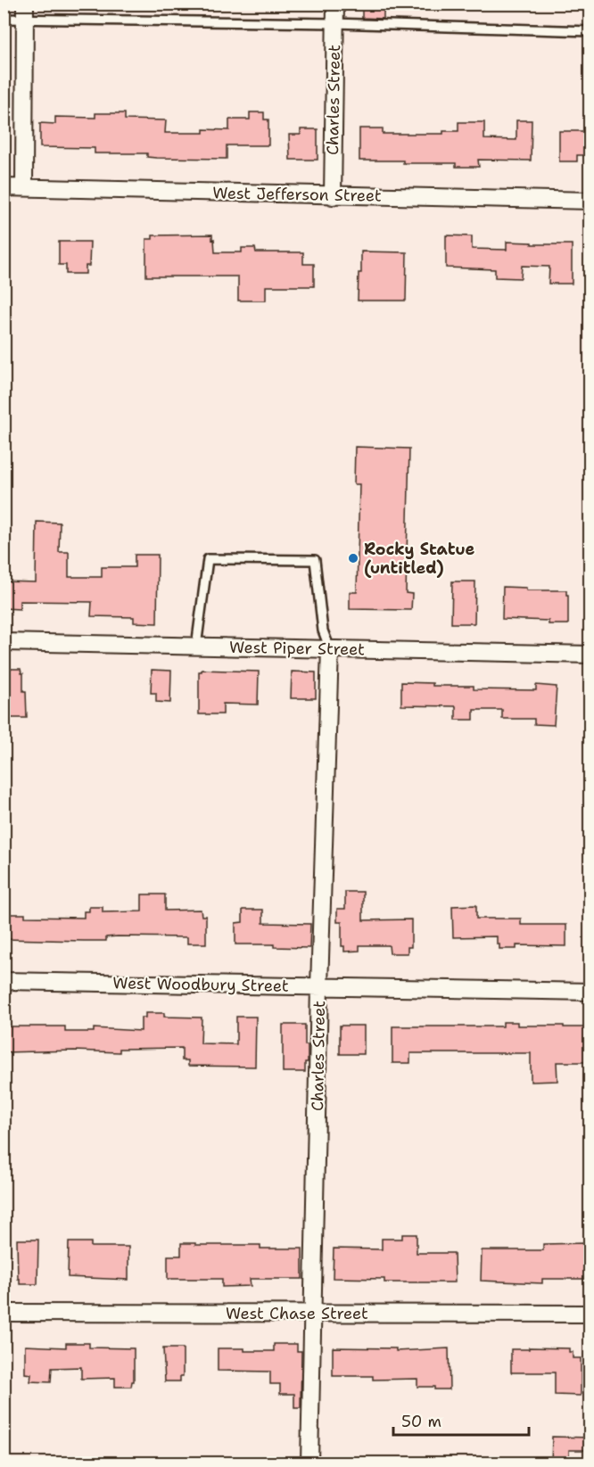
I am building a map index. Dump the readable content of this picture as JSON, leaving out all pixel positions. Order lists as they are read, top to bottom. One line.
{"streets":{"street":["Charles Street","West Jefferson Street","West Piper Street","West Woodbury Street","West Chase Street"]},"crossings":[["Charles Street","West Jefferson Street"],["Charles Street","West Piper Street"],["Charles Street","West Woodbury Street"],["Charles Street","West Chase Street"]],"places":["Rocky Statue (untitled)"],"scale_bar":"50 m"}
